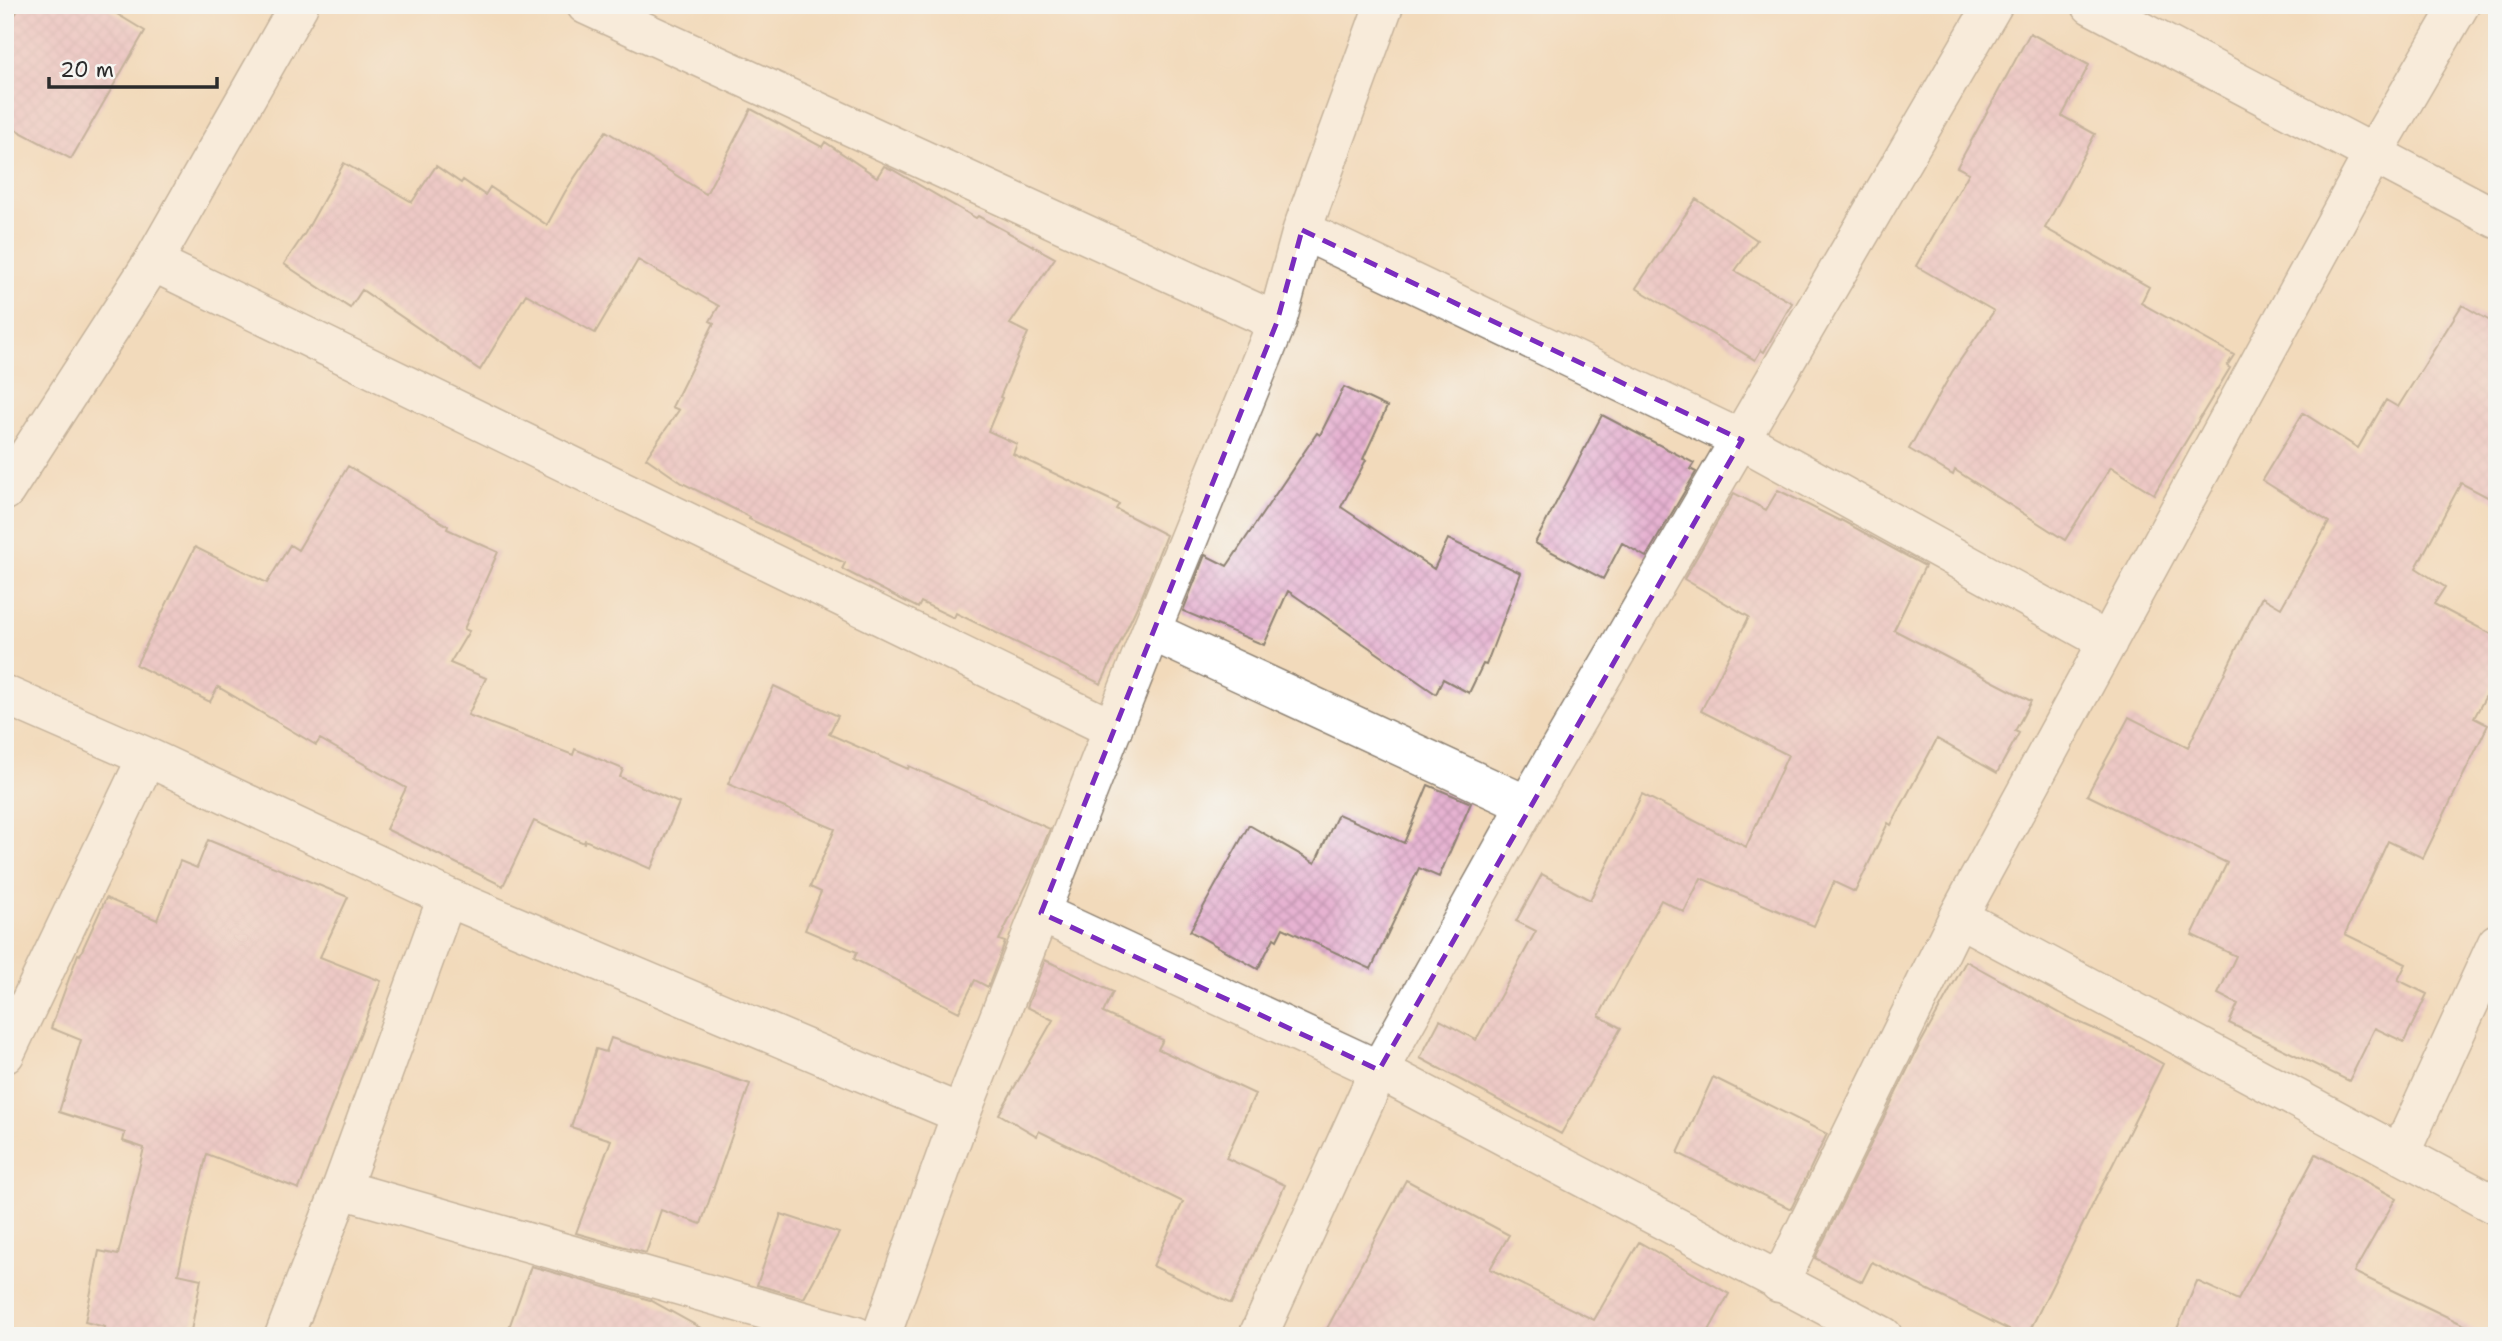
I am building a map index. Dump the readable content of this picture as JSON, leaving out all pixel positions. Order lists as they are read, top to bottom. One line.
{"scale_bar":"20 m"}
